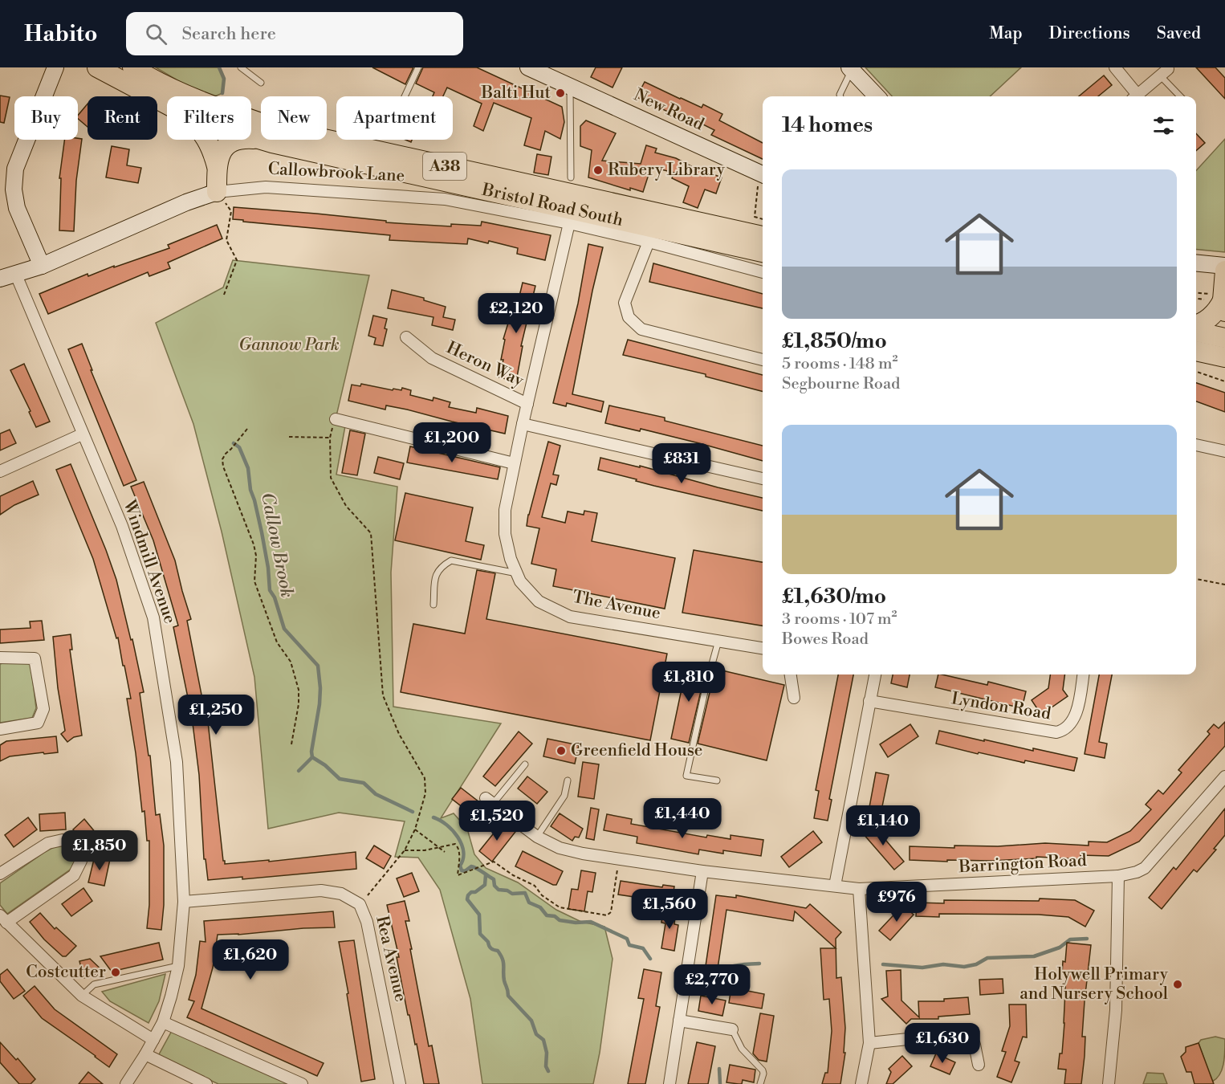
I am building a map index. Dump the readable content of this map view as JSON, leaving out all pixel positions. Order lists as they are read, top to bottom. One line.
{"streets":{"highway":["A38","Bristol Road South"],"street":["New Road","Callowbrook Lane","Heron Way","Windmill Avenue","The Avenue","Lyndon Road","Barrington Road","Rea Avenue"]},"crossings":[["Callowbrook Lane","Windmill Avenue"],["Callowbrook Lane","The Avenue"],["Heron Way","The Avenue"],["Windmill Avenue","Rea Avenue"]],"water":["Callow Brook"],"parks":["Gannow Park"],"places":["Balti Hut","Rubery Library","Greenfield House","Costcutter","Holywell Primary and Nursery School"],"page":{"header":"Habito","search":"Search here","nav":["Map","Directions","Saved"],"chip":["Buy","Rent","Filters","New","Apartment"],"heading":"14 homes","list":[{"name":"£1,850/mo","note":"5 rooms · 148 m² · Segbourne Road"},{"name":"£1,630/mo","note":"3 rooms · 107 m² · Bowes Road"}],"price":["£2,120","£1,200","£831","£1,810","£1,250","£1,440","£1,520","£1,140","£1,850","£976","£1,560","£1,620","£2,770","£1,630"]}}
